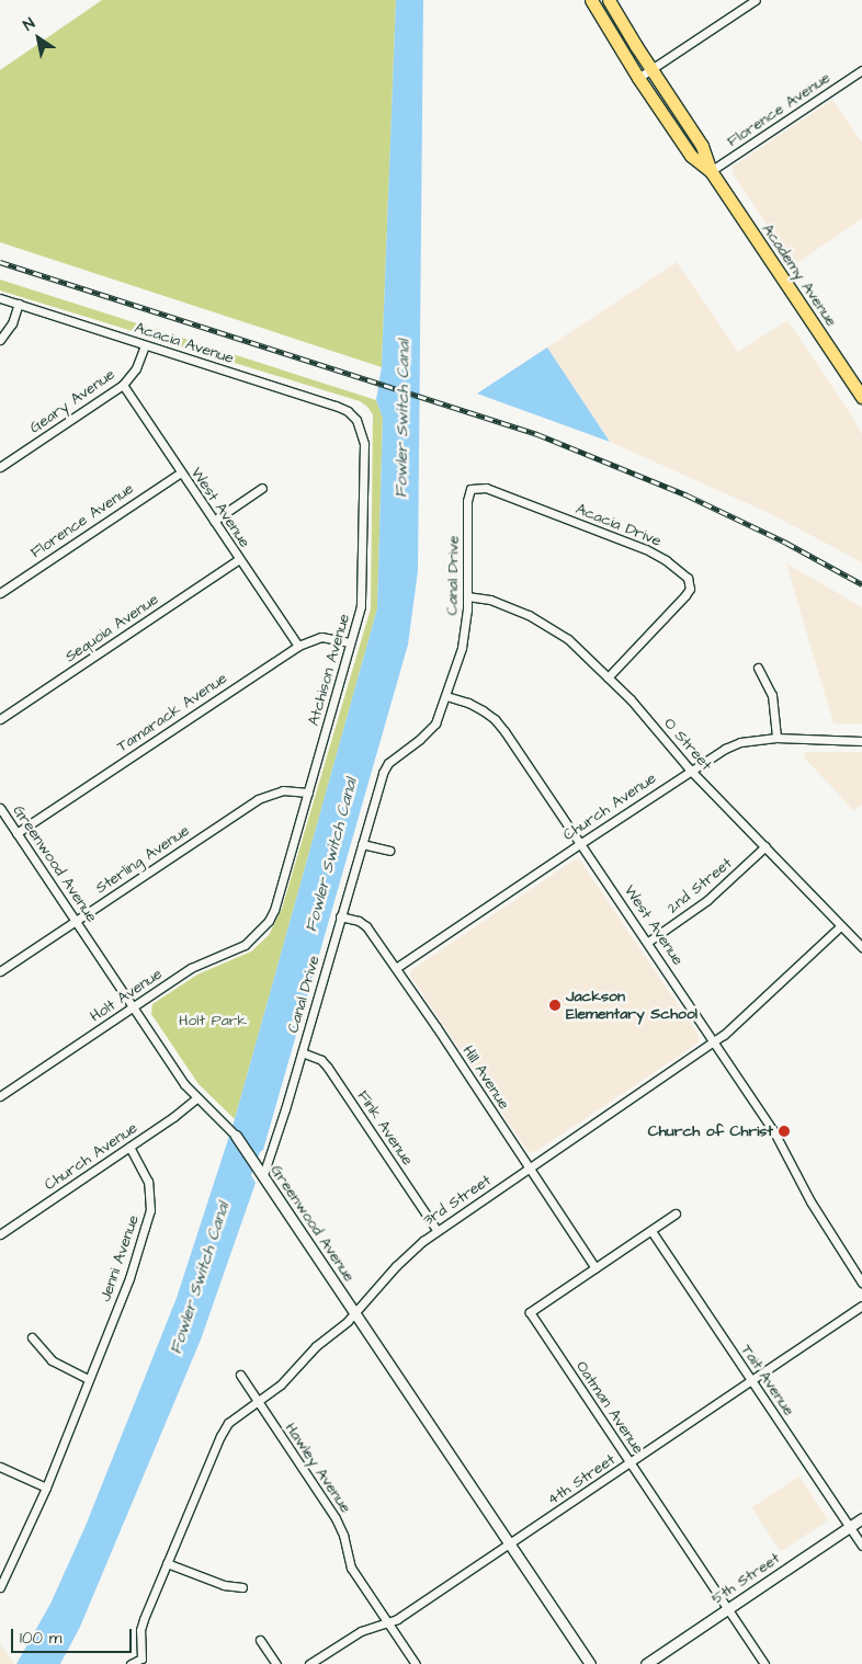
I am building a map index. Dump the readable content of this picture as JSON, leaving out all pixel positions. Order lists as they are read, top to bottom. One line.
{"streets":{"main road":["Academy Avenue"],"street":["Florence Avenue","Acacia Avenue","Geary Avenue","West Avenue","Acacia Drive","Canal Drive","Sequoia Avenue","Atchison Avenue","Tamarack Avenue","O Street","Church Avenue","Sterling Avenue","Greenwood Avenue","2nd Street","Holt Avenue","Hill Avenue","Fink Avenue","3rd Street","Jenni Avenue","Tait Avenue","Oatman Avenue","Hawley Avenue","4th Street","5th Street"]},"crossings":[["Florence Avenue","Academy Avenue"],["Florence Avenue","West Avenue"],["Acacia Avenue","Geary Avenue"],["Acacia Avenue","Atchison Avenue"],["Geary Avenue","West Avenue"],["West Avenue","Canal Drive"],["West Avenue","Sequoia Avenue"],["West Avenue","Tamarack Avenue"],["West Avenue","Church Avenue"],["West Avenue","2nd Street"],["West Avenue","3rd Street"],["Acacia Drive","Canal Drive"],["Acacia Drive","O Street"],["Canal Drive","O Street"],["Canal Drive","Greenwood Avenue"],["Canal Drive","Hill Avenue"],["Canal Drive","Fink Avenue"],["Atchison Avenue","Tamarack Avenue"],["Atchison Avenue","Sterling Avenue"],["Atchison Avenue","Holt Avenue"],["Tamarack Avenue","Greenwood Avenue"],["O Street","Church Avenue"],["O Street","2nd Street"],["O Street","3rd Street"],["Church Avenue","Greenwood Avenue"],["Church Avenue","Hill Avenue"],["Church Avenue","Jenni Avenue"],["Sterling Avenue","Greenwood Avenue"],["Greenwood Avenue","Holt Avenue"],["Greenwood Avenue","3rd Street"],["Greenwood Avenue","4th Street"],["Hill Avenue","3rd Street"],["Hill Avenue","Oatman Avenue"],["Fink Avenue","3rd Street"],["3rd Street","Hawley Avenue"],["Tait Avenue","Oatman Avenue"],["Tait Avenue","4th Street"],["Tait Avenue","5th Street"],["Oatman Avenue","4th Street"],["Oatman Avenue","5th Street"],["Hawley Avenue","4th Street"]],"water":["Fowler Switch Canal"],"parks":["Holt Park"],"places":["Jackson Elementary School","Church of Christ"],"scale_bar":"100 m","north":"top left"}
